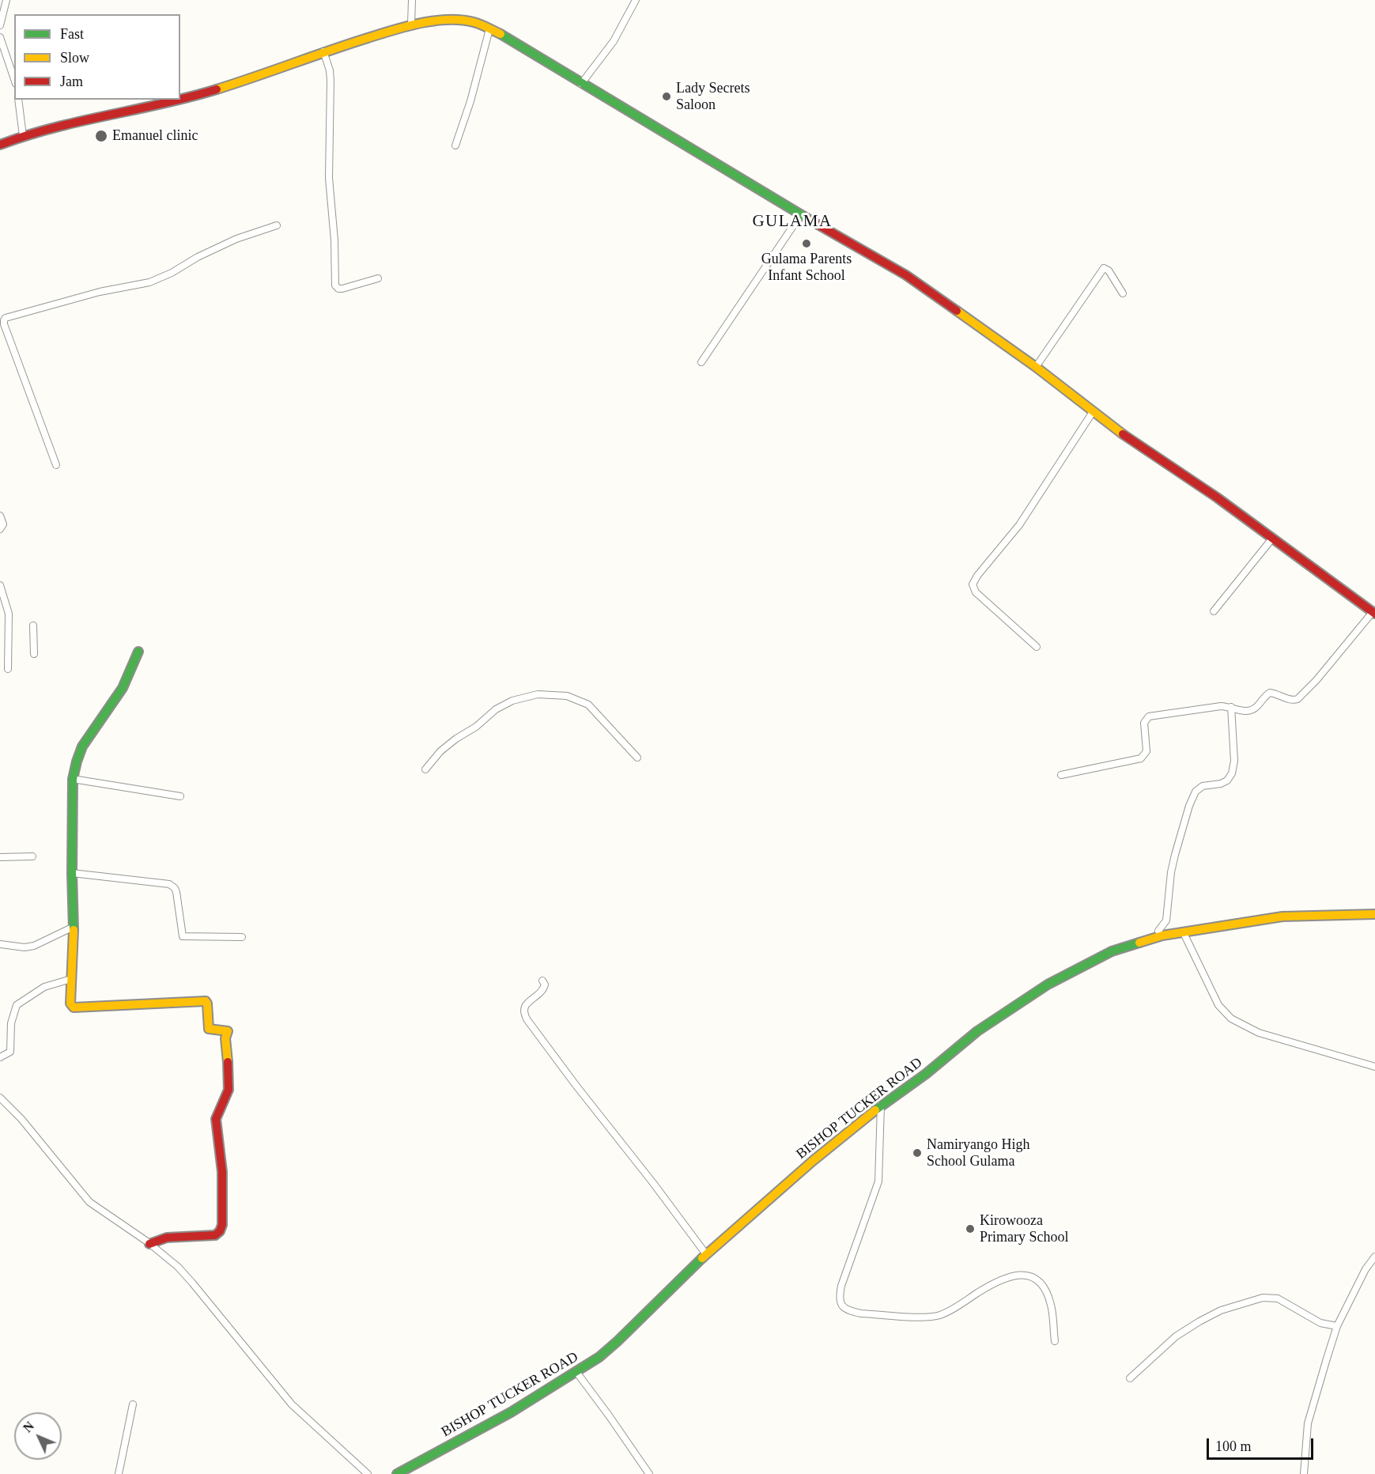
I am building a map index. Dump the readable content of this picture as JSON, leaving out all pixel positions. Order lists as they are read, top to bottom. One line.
{"streets":{"street":["BISHOP TUCKER ROAD"]},"districts":["GULAMA"],"places":["Lady Secrets Saloon","Emanuel clinic","Gulama Parents Infant School","Namiryango High School Gulama","Kirowooza Primary School"],"legend":["Fast","Slow","Jam"],"scale_bar":"100 m","north":"top left"}
